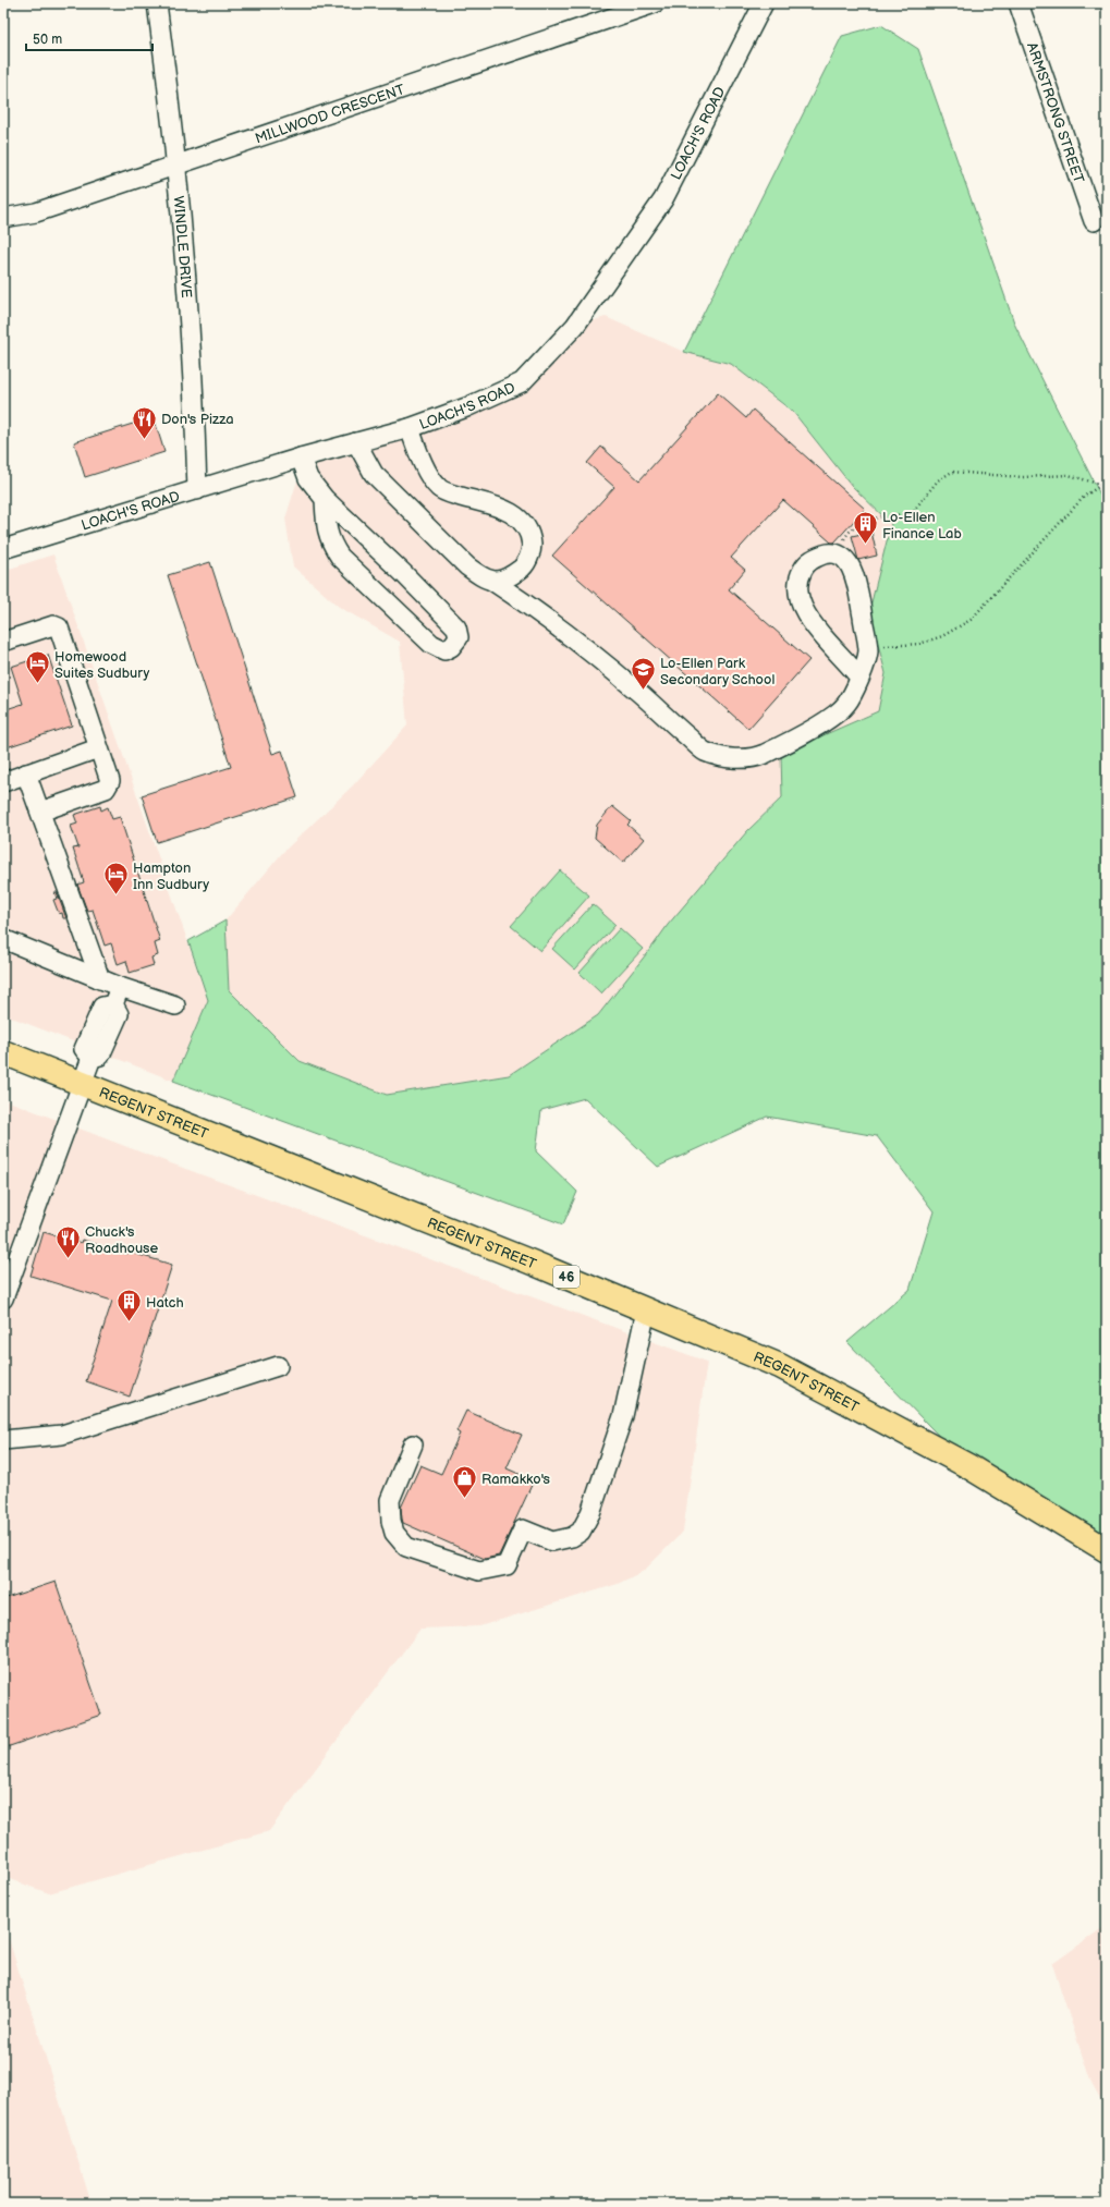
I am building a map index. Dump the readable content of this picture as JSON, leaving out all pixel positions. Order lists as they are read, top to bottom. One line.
{"streets":{"main road":["REGENT STREET","46"],"street":["MILLWOOD CRESCENT","ARMSTRONG STREET","LOACH'S ROAD","WINDLE DRIVE"]},"crossings":[["MILLWOOD CRESCENT","WINDLE DRIVE"],["LOACH'S ROAD","WINDLE DRIVE"]],"places":{"restaurant":["Don's Pizza","Chuck's Roadhouse"],"building":["Lo-Ellen Finance Lab","Hatch"],"hotel":["Homewood Suites Sudbury","Hampton Inn Sudbury"],"school or university":["Lo-Ellen Park Secondary School"],"shop":["Ramakko's"]},"scale_bar":"50 m"}
